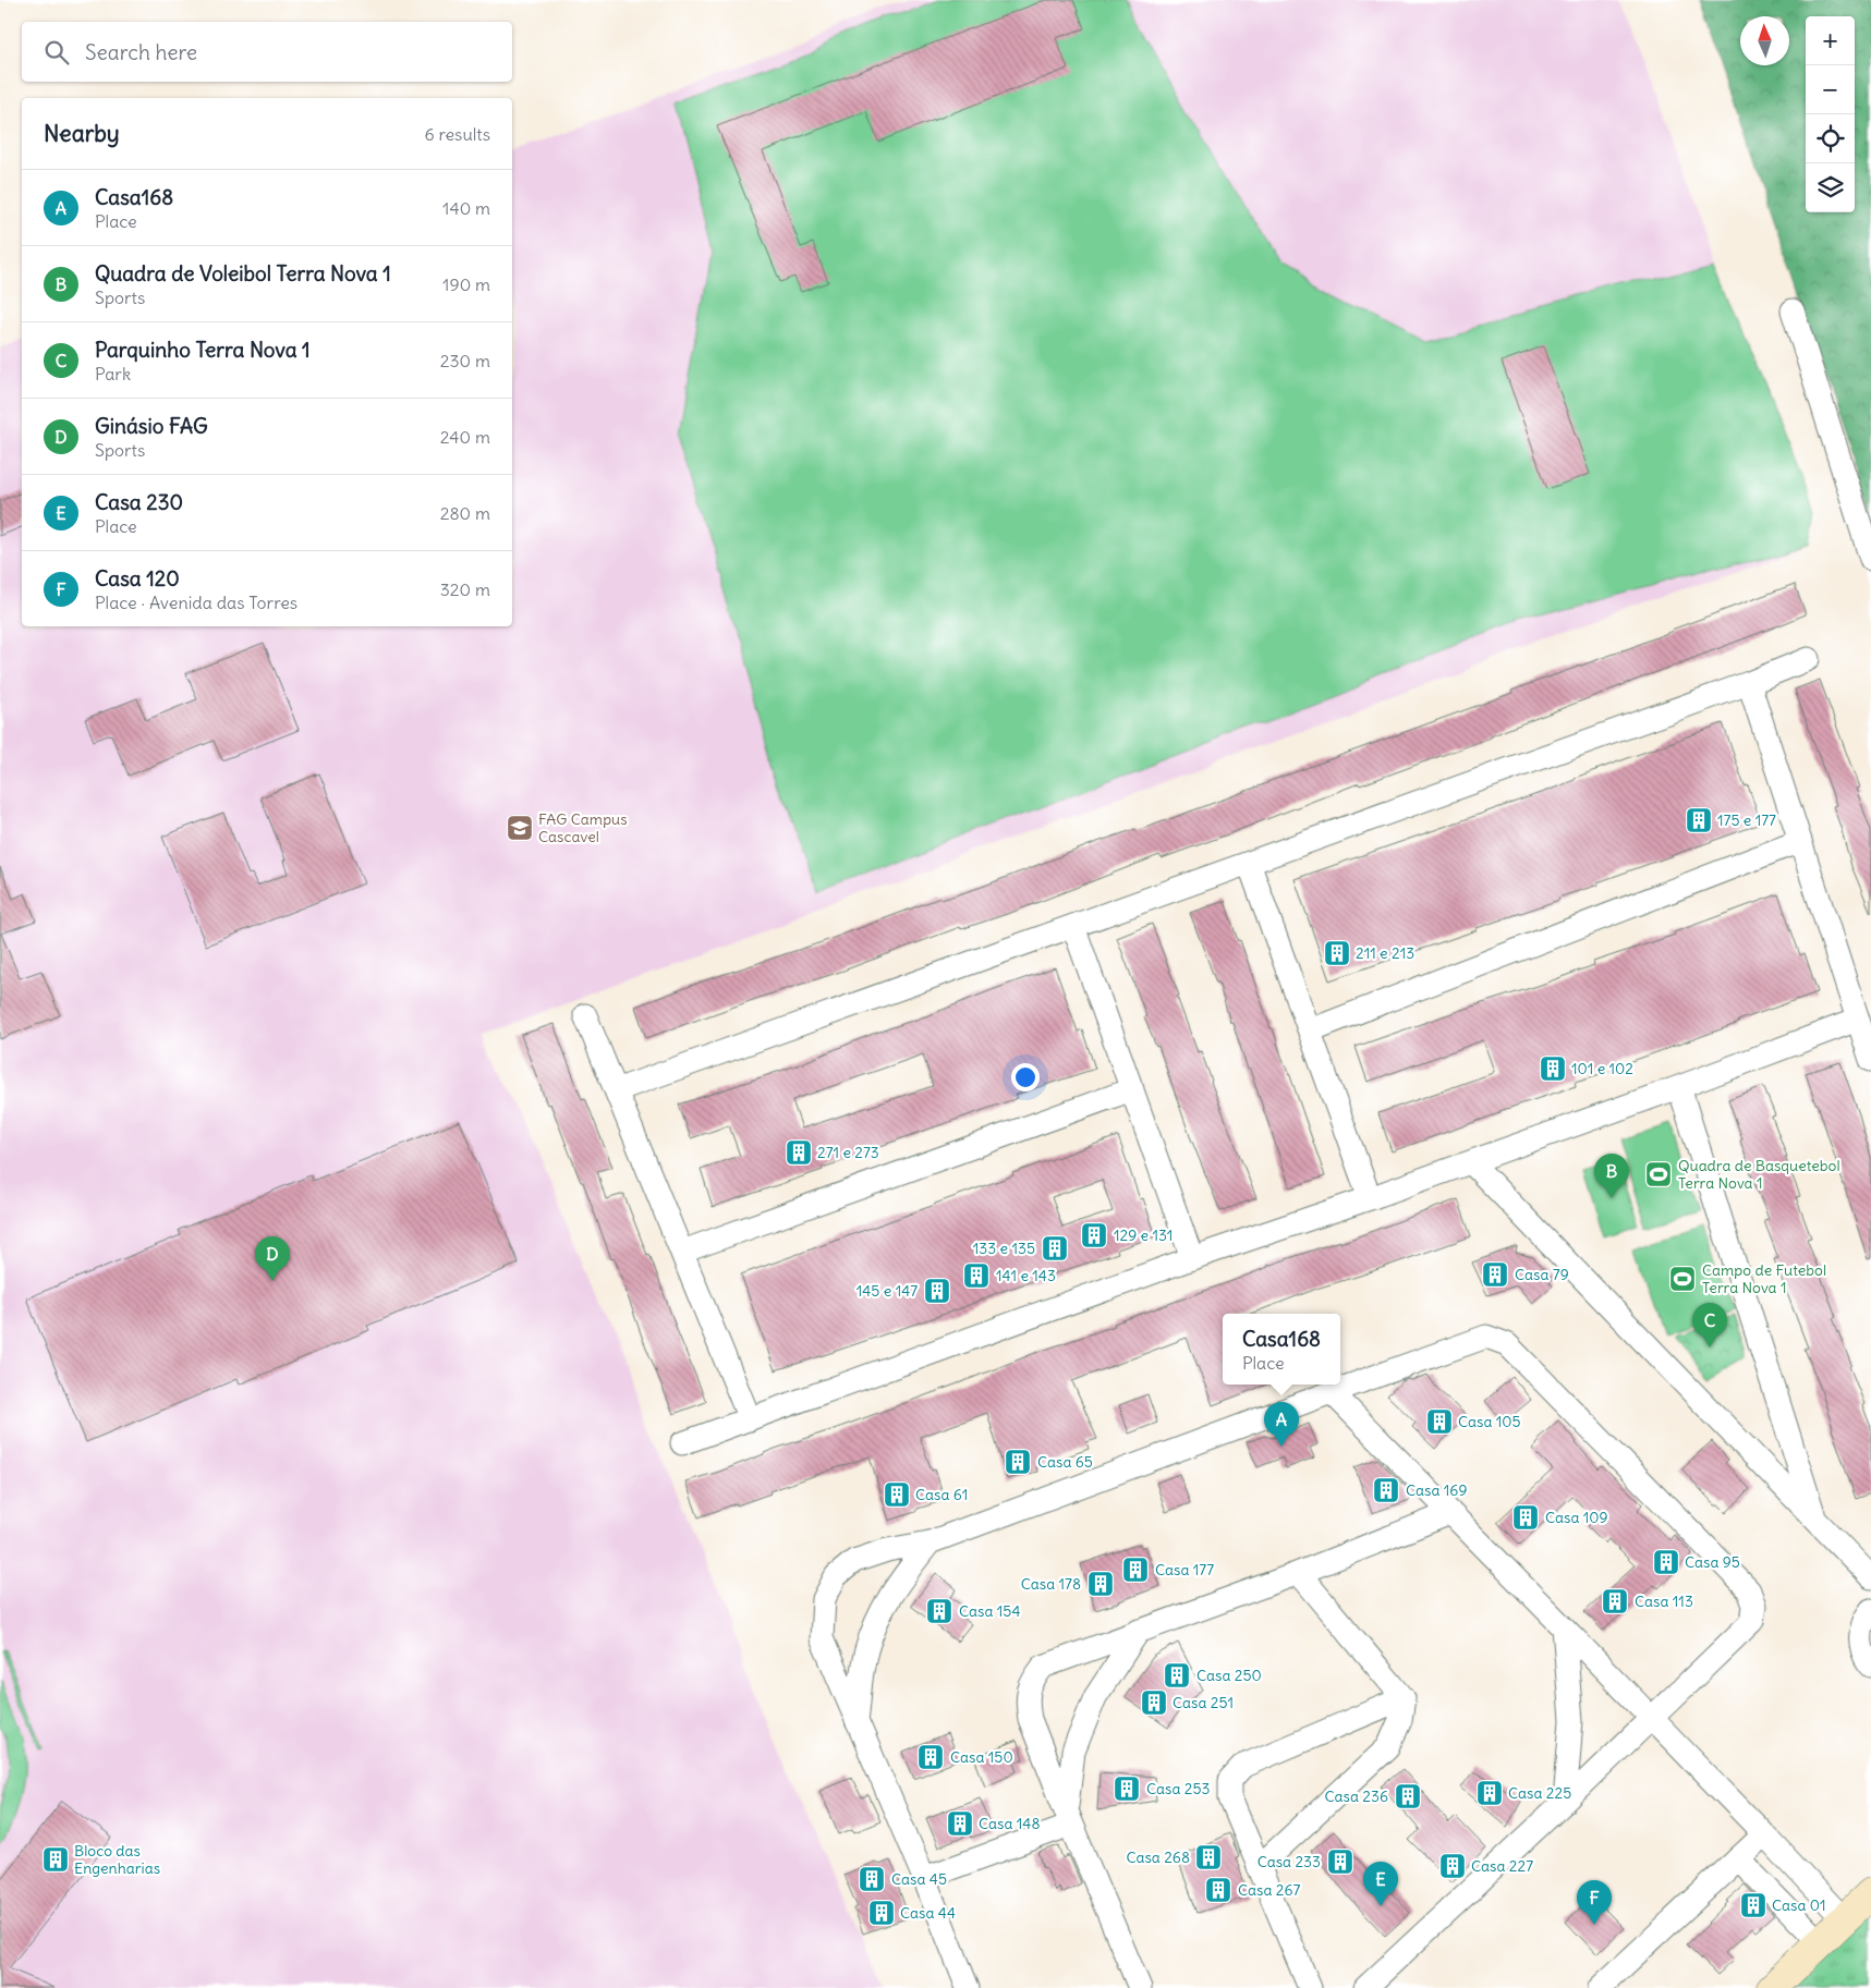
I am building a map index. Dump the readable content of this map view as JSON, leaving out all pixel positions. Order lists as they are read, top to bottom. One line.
{"places":{"building":["175 e 177","211 e 213","101 e 102","271 e 273","129 e 131","133 e 135","Casa 79","141 e 143","145 e 147","Casa 105","Casa 65","Casa 169","Casa 61","Casa 109","Casa 95","Casa 177","Casa 178","Casa 113","Casa 154","Casa 250","Casa 251","Casa 150","Casa 253","Casa 225","Casa 236","Casa 148","Casa 268","Bloco das Engenharias","Casa 233","Casa 227","Casa 45","Casa 267","Casa 01","Casa 44"],"school or university":["FAG Campus Cascavel"],"sports":["Quadra de Basquetebol Terra Nova 1","Campo de Futebol Terra Nova 1"]},"north":"top","page":{"map_buttons":["+","−"],"search":"Search here","heading":["Nearby","6 results"],"list":[{"mark":"A","name":"Casa168","note":"Place","value":"140 m"},{"mark":"B","name":"Quadra de Voleibol Terra Nova 1","note":"Sports","value":"190 m"},{"mark":"C","name":"Parquinho Terra Nova 1","note":"Park","value":"230 m"},{"mark":"D","name":"Ginásio FAG","note":"Sports","value":"240 m"},{"mark":"E","name":"Casa 230","note":"Place","value":"280 m"},{"mark":"F","name":"Casa 120","note":"Place · Avenida das Torres","value":"320 m"}],"pins":["B","D","C","A","E","F"],"popup":["Casa168","Place"]}}
